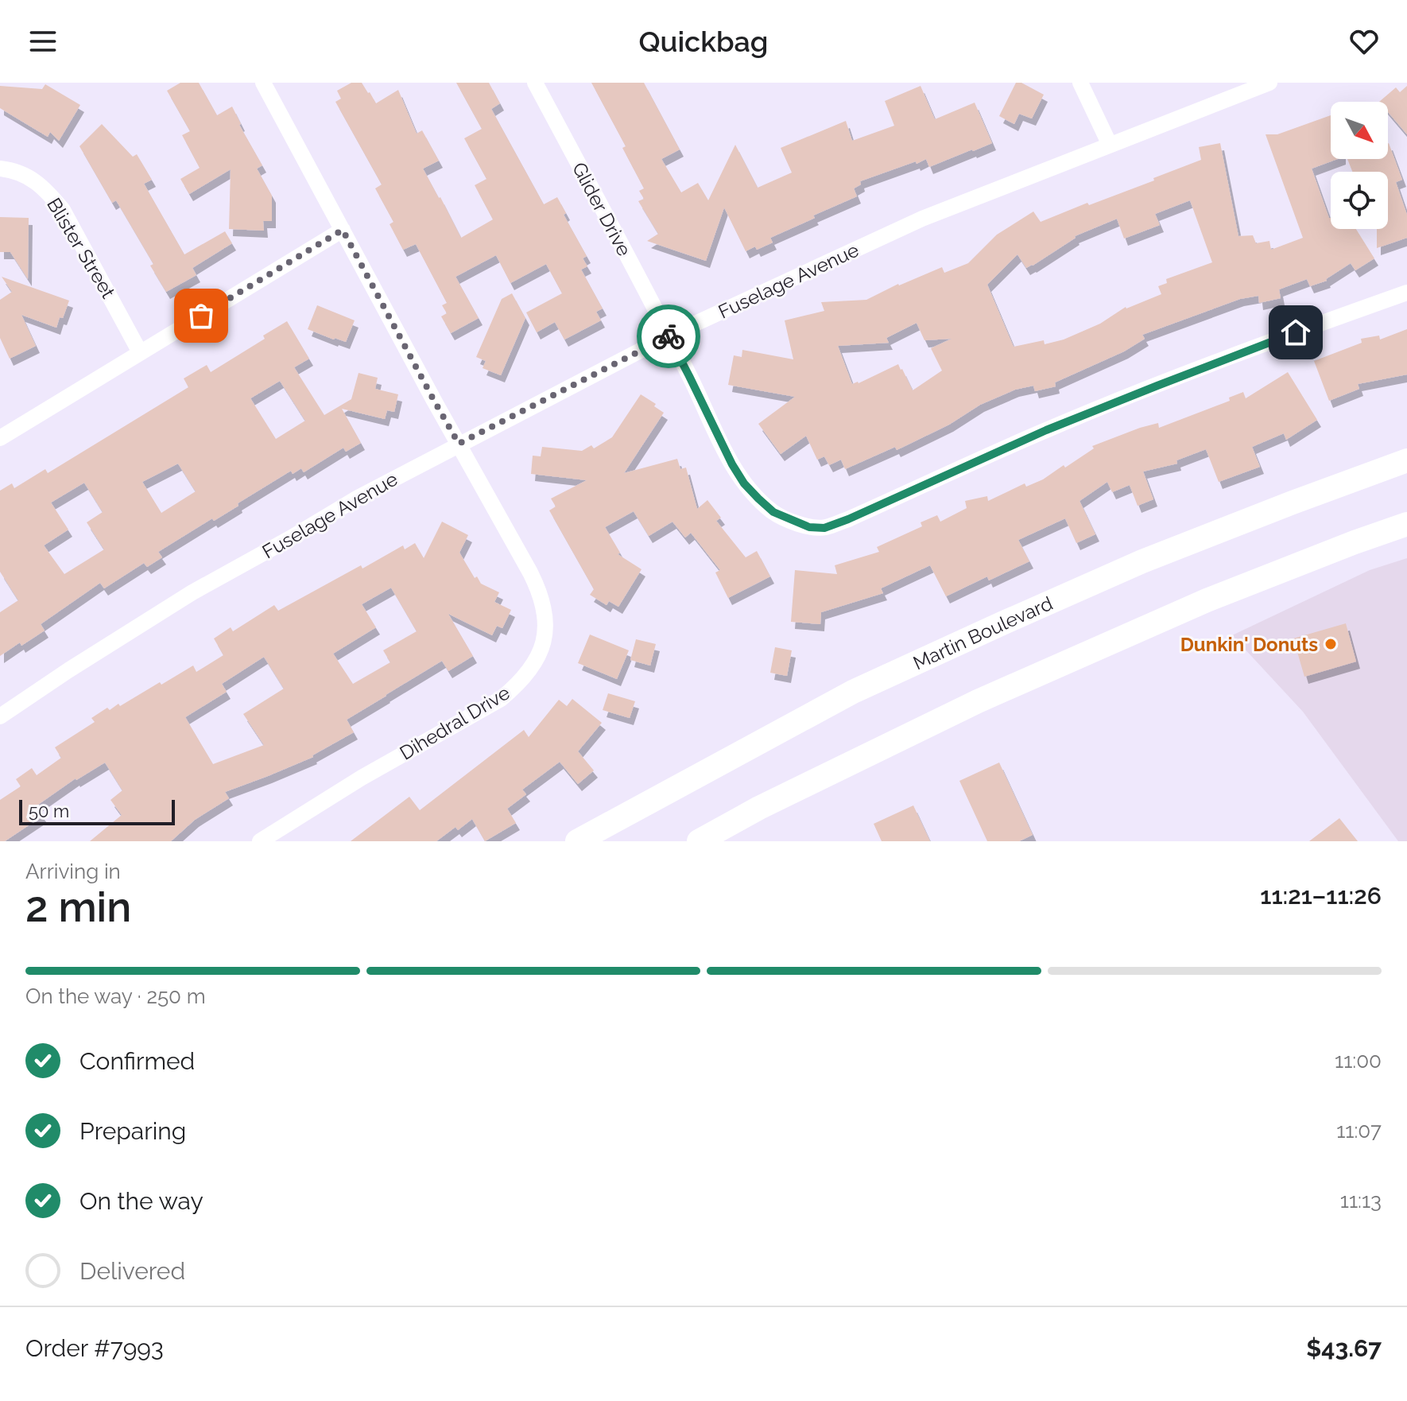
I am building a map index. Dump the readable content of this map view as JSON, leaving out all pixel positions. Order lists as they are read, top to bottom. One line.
{"streets":{"main road":["Martin Boulevard"],"street":["Glider Drive","Blister Street","Fuselage Avenue","Dihedral Drive"]},"crossings":[["Glider Drive","Fuselage Avenue"],["Fuselage Avenue","Dihedral Drive"]],"places":["Dunkin' Donuts"],"scale_bar":"50 m","north":"bottom right","page":{"header":"Quickbag","scale":"50 m","heading":["2 min","Arriving in","11:21–11:26"],"panel":["Order #7993","$43.67"],"bar":"On the way · 250 m","list":[["Confirmed","11:00"],["Preparing","11:07"],["On the way","11:13"],"Delivered"]}}
